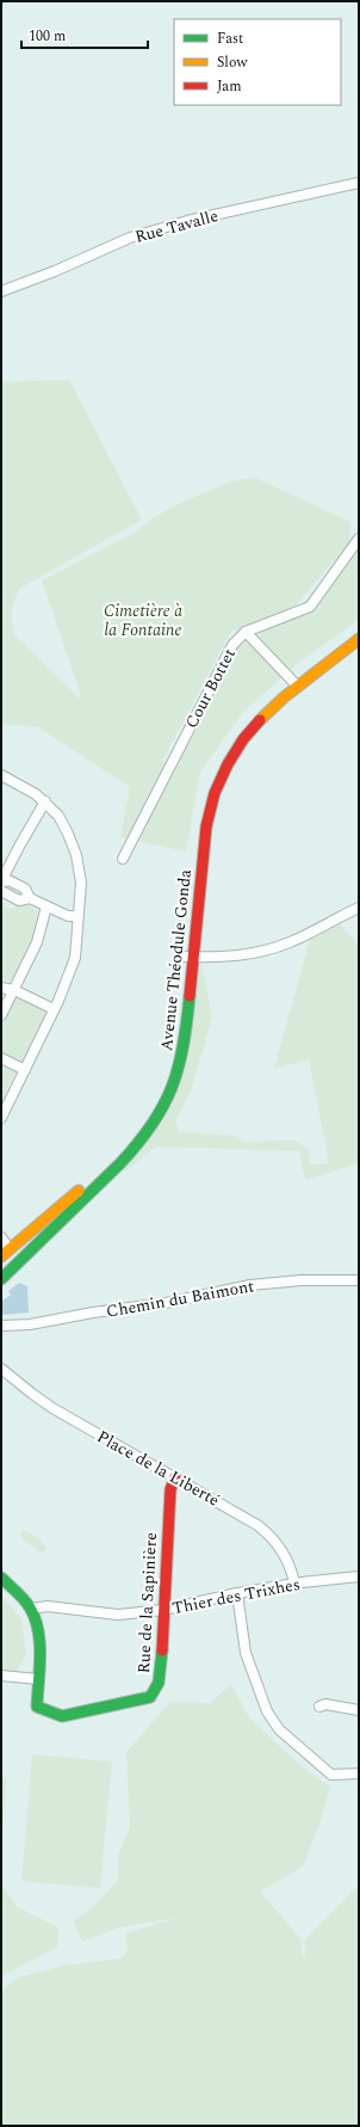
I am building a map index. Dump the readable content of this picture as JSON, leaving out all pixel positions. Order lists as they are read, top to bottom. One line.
{"streets":{"main road":["Avenue Théodule Gonda","Rue de la Sapinière"],"street":["Rue Tavalle","Cour Bottet","Chemin du Baimont","Place de la Liberté","Thier des Trixhes"]},"crossings":[["Place de la Liberté","Thier des Trixhes"],["Place de la Liberté","Rue de la Sapinière"],["Thier des Trixhes","Rue de la Sapinière"]],"parks":["Cimetière à la Fontaine"],"legend":["Fast","Slow","Jam"],"scale_bar":"100 m"}
